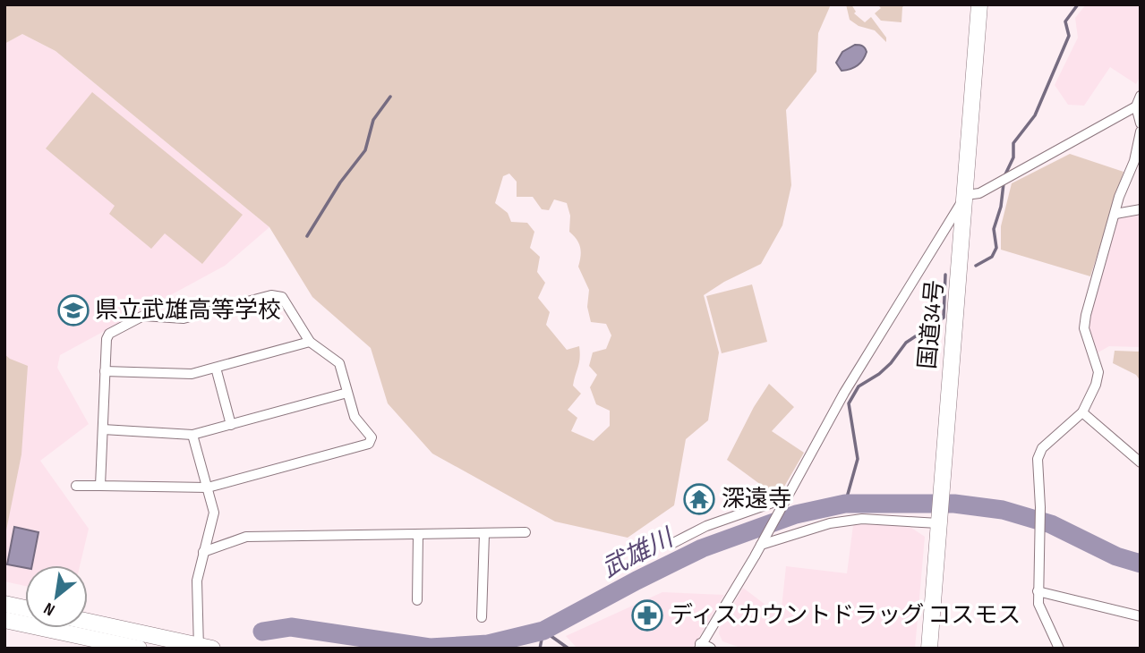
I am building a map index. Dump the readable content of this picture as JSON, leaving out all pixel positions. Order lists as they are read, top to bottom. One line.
{"streets":{"highway":["国道34号"]},"water":["武雄川"],"places":{"school or university":["県立武雄高等学校"],"temple":["深遠寺"],"pharmacy":["ディスカウントドラッグ コスモス"]},"north":"bottom left"}
